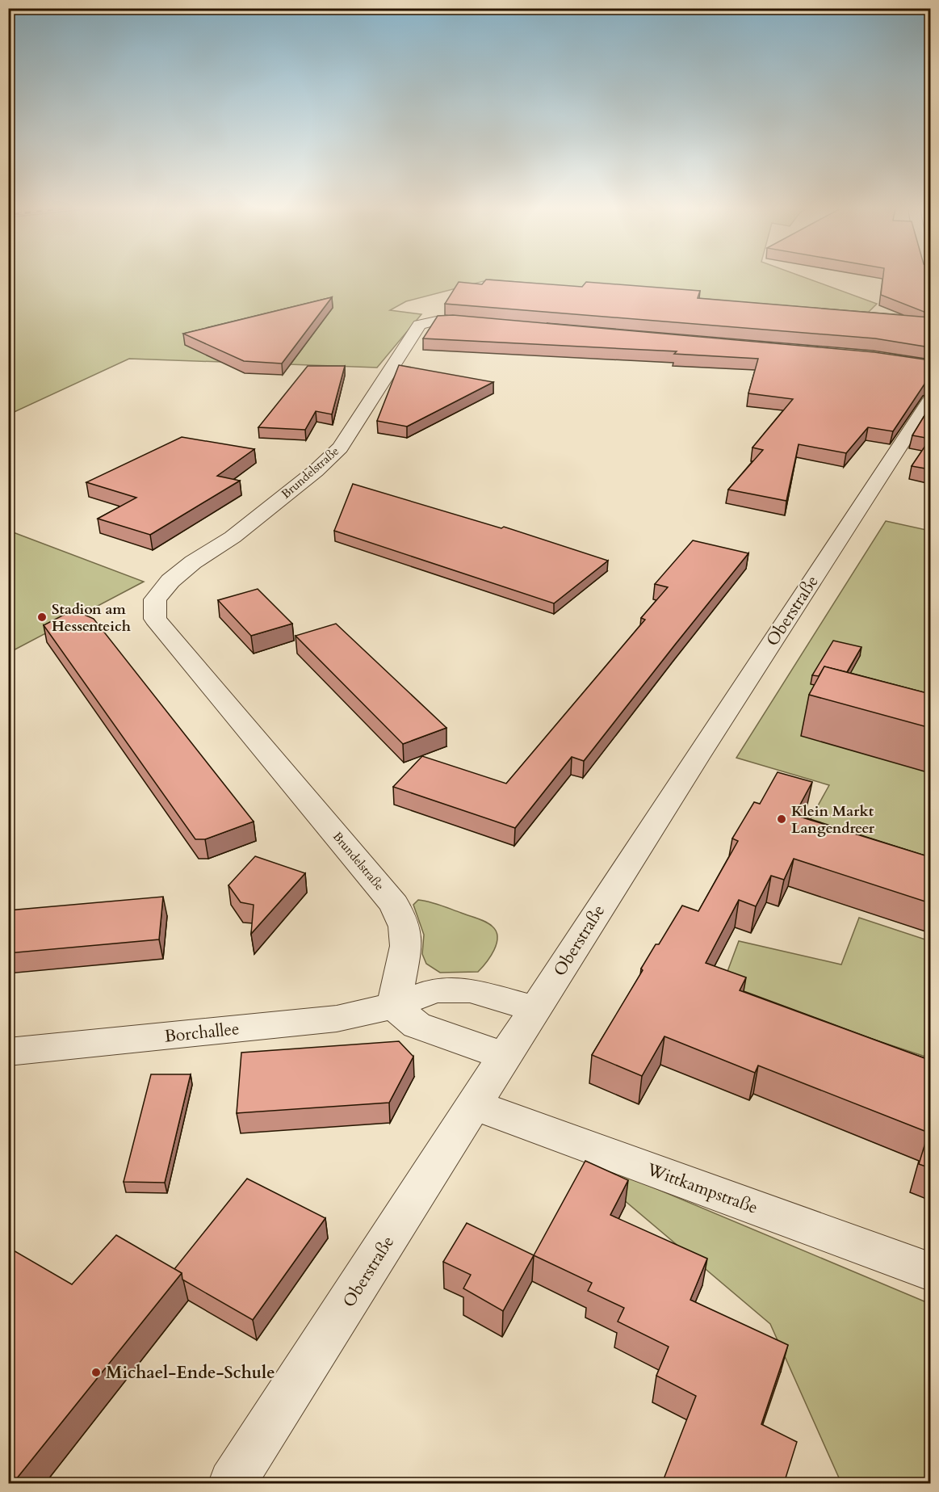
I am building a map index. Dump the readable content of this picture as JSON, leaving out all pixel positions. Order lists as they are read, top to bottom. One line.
{"streets":{"street":["Brundelstraße","Oberstraße","Borchallee","Wittkampstraße"]},"crossings":[["Brundelstraße","Borchallee"],["Oberstraße","Borchallee"],["Oberstraße","Wittkampstraße"]],"places":["Stadion am Hessenteich","Klein Markt Langendreer","Michael-Ende-Schule"]}
